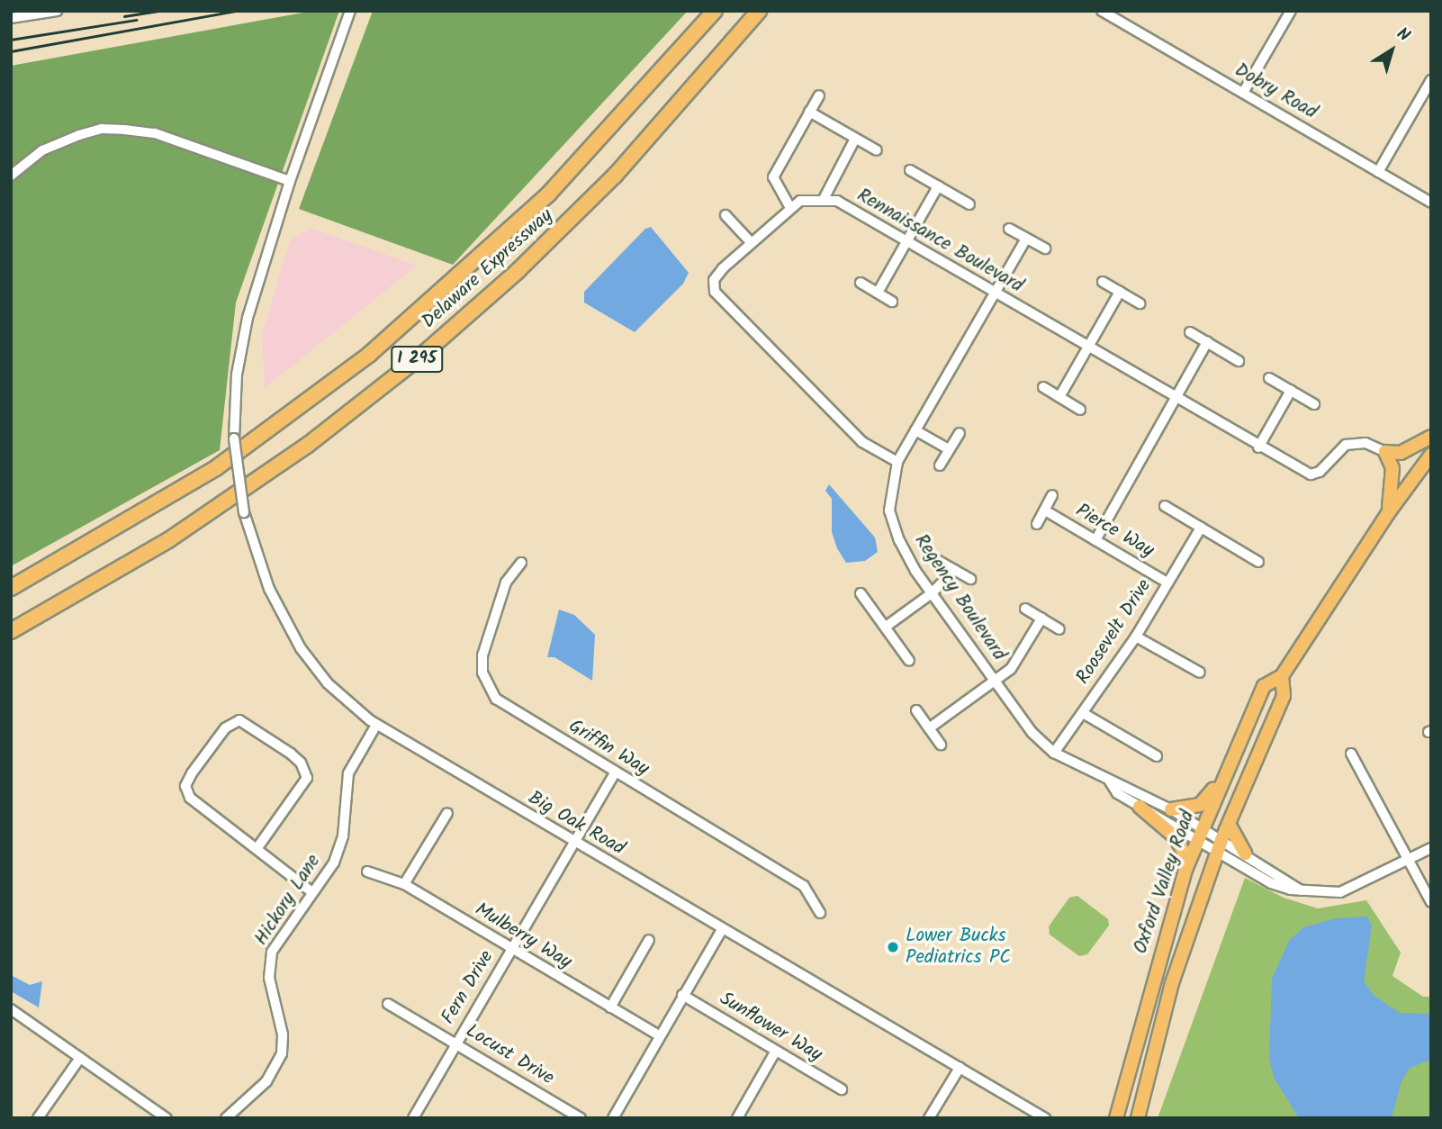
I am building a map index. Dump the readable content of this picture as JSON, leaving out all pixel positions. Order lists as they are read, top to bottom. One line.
{"streets":{"highway":["Delaware Expressway","I 295"],"main road":["Oxford Valley Road"],"street":["Dobry Road","Rennaissance Boulevard","Pierce Way","Regency Boulevard","Roosevelt Drive","Griffin Way","Big Oak Road","Hickory Lane","Mulberry Way","Fern Drive","Sunflower Way","Locust Drive"]},"crossings":[["Rennaissance Boulevard","Regency Boulevard"],["Pierce Way","Roosevelt Drive"],["Regency Boulevard","Roosevelt Drive"],["Regency Boulevard","Oxford Valley Road"],["Griffin Way","Fern Drive"],["Big Oak Road","Hickory Lane"],["Big Oak Road","Fern Drive"],["Mulberry Way","Fern Drive"],["Fern Drive","Locust Drive"]],"places":["Lower Bucks Pediatrics PC"],"north":"top right"}
